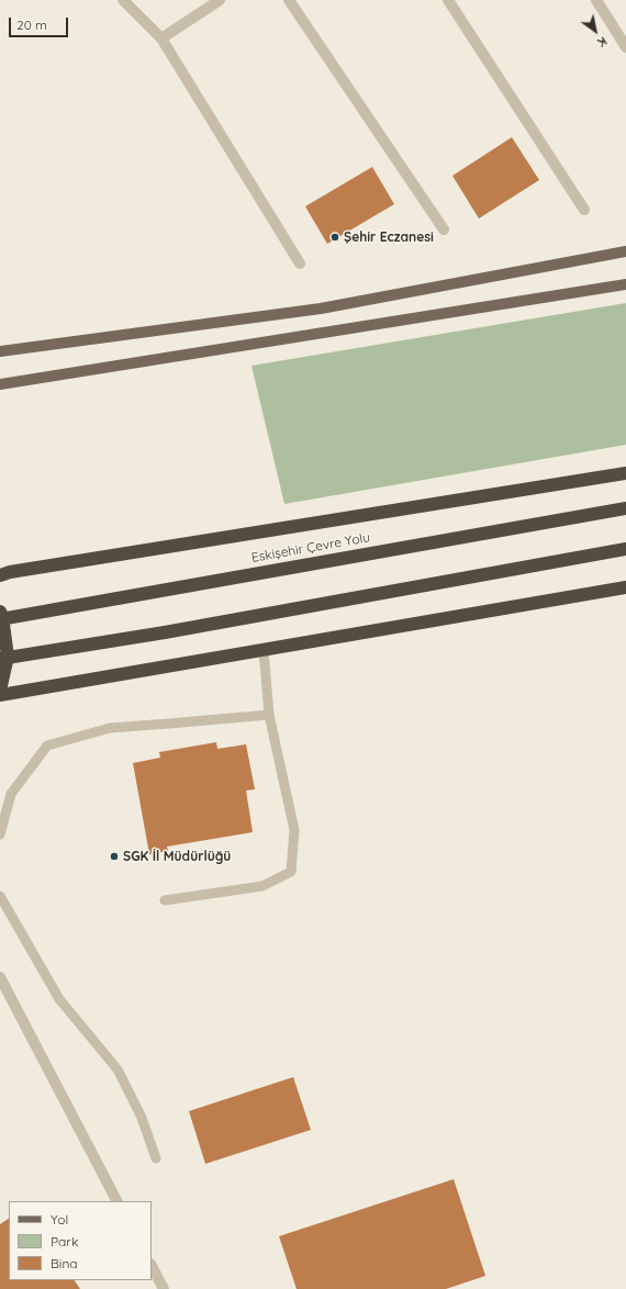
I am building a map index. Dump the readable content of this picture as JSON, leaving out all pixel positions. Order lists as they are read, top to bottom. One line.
{"streets":{"highway":["Eskişehir Çevre Yolu"]},"places":["Şehir Eczanesi","SGK İl Müdürlüğü"],"legend":["Yol","Park","Bina"],"scale_bar":"20 m","north":"bottom right"}
